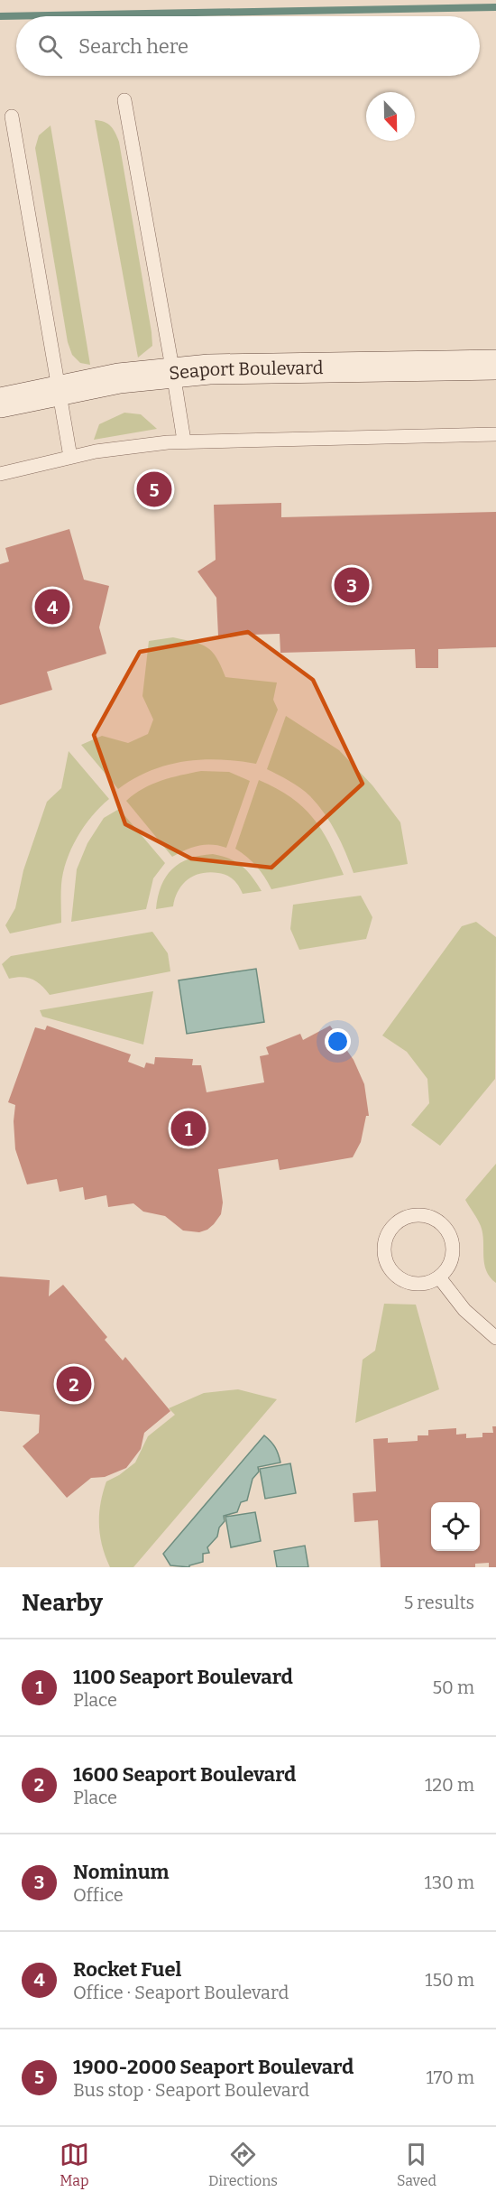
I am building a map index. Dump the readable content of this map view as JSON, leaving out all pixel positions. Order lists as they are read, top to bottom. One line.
{"streets":{"main road":["Seaport Boulevard"]},"north":"bottom","page":{"search":"Search here","pins":["5","3","4","1","2"],"heading":["Nearby","5 results"],"list":[{"mark":"1","name":"1100 Seaport Boulevard","note":"Place","value":"50 m"},{"mark":"2","name":"1600 Seaport Boulevard","note":"Place","value":"120 m"},{"mark":"3","name":"Nominum","note":"Office","value":"130 m"},{"mark":"4","name":"Rocket Fuel","note":"Office · Seaport Boulevard","value":"150 m"},{"mark":"5","name":"1900-2000 Seaport Boulevard","note":"Bus stop · Seaport Boulevard","value":"170 m"}],"nav":["Map","Directions","Saved"]}}
